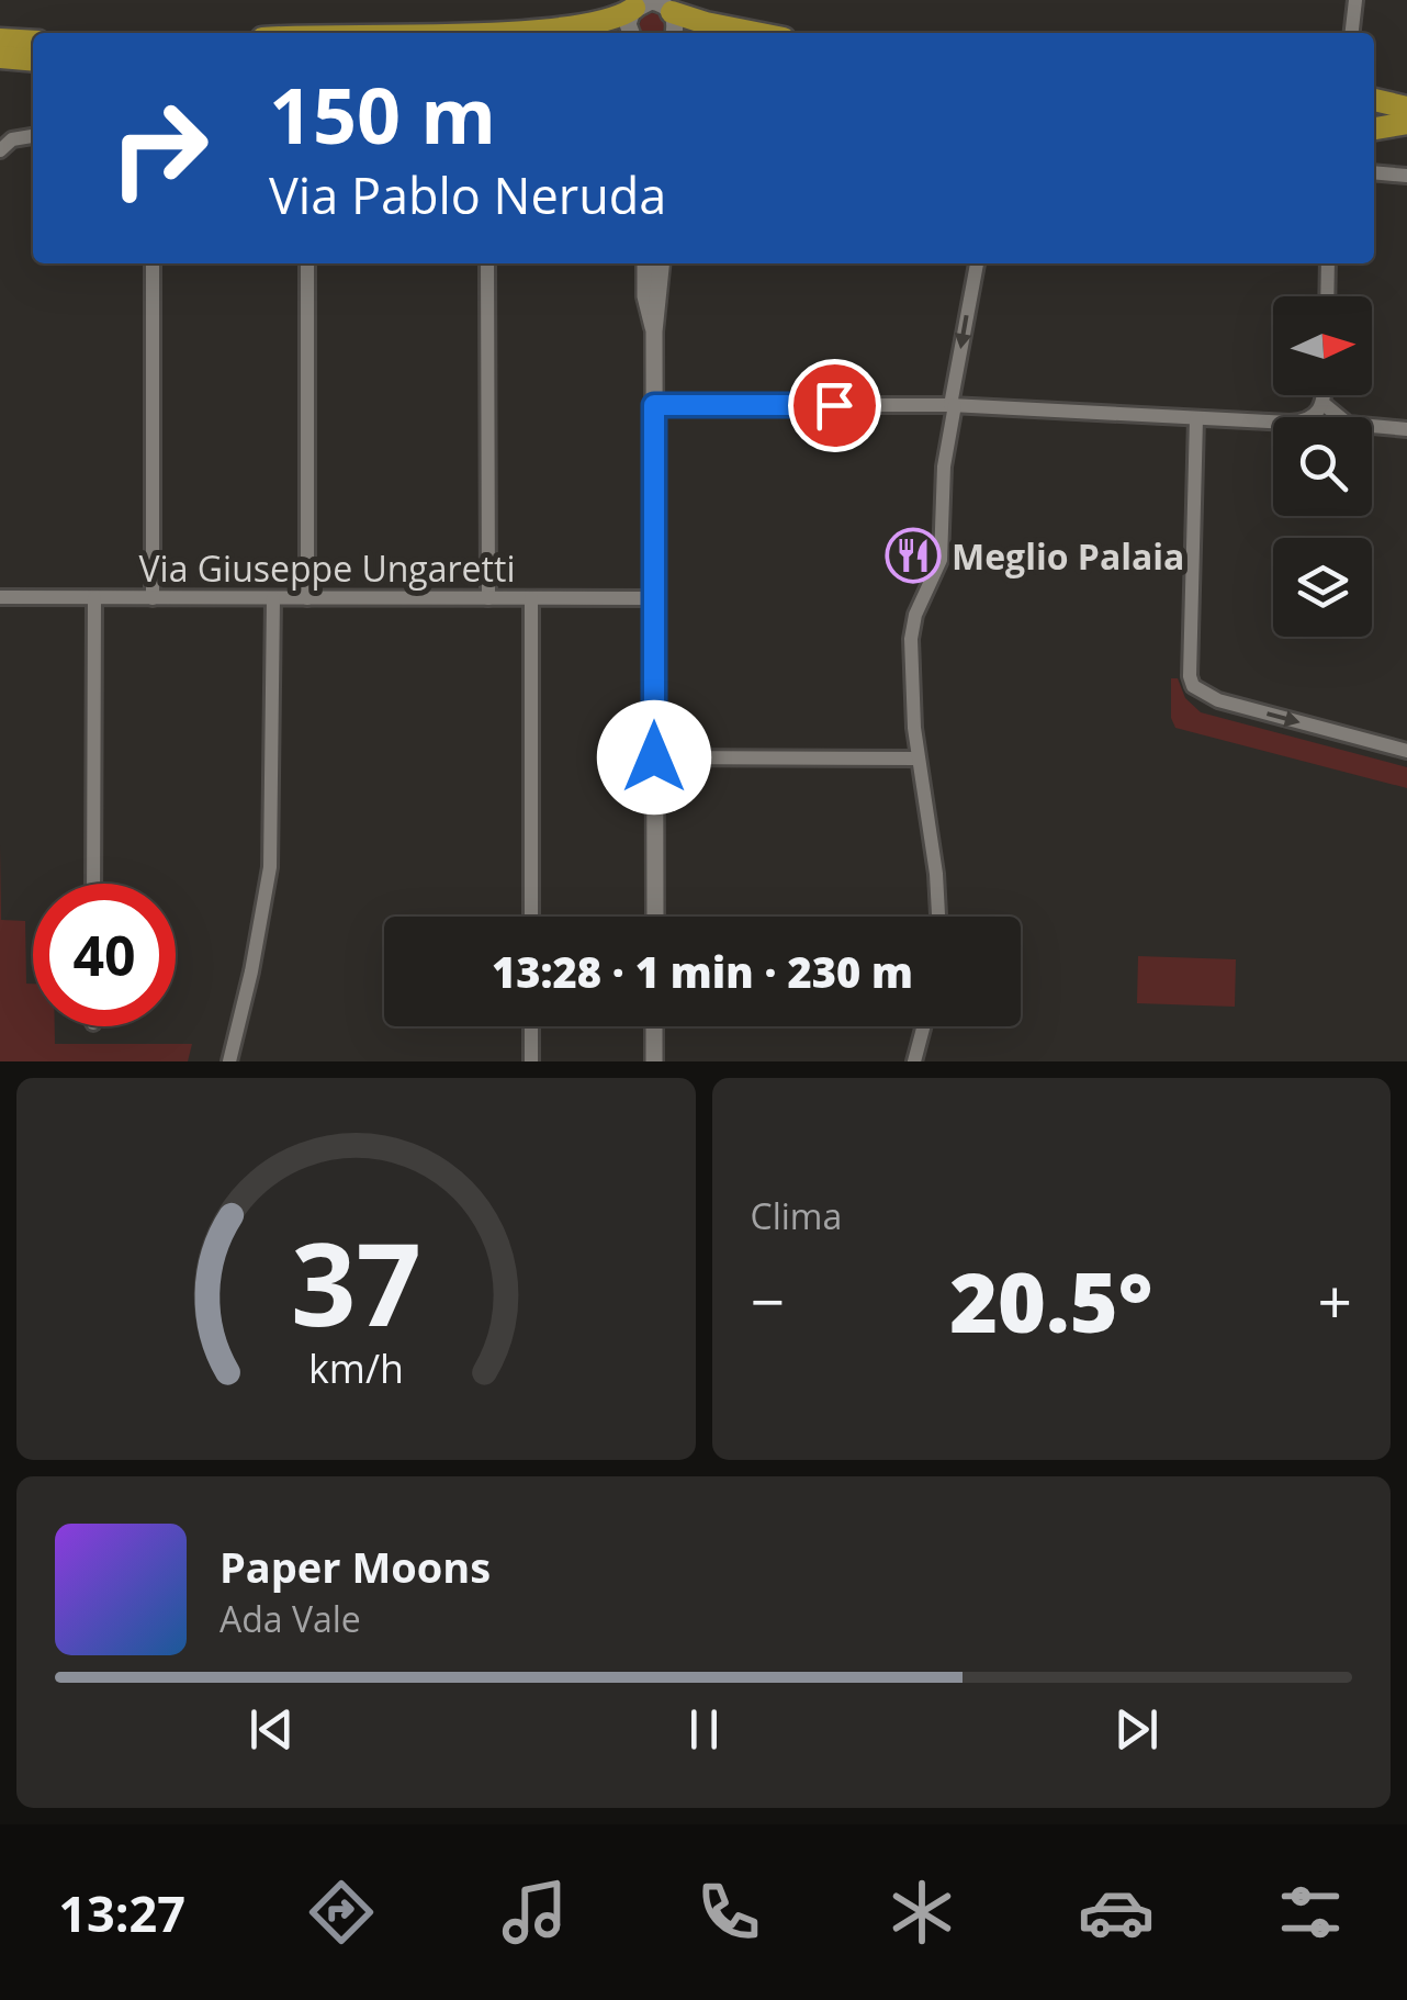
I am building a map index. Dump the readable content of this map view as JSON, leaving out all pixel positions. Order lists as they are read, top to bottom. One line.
{"streets":{"street":["Via Giuseppe Ungaretti"]},"places":{"restaurant":["Meglio Palaia"]},"north":"right","page":{"turn":["150 m","Via Pablo Neruda"],"limit":"40","trip":"13:28 · 1 min · 230 m","tile":"Clima","heat":["−","20.5°","+"],"song":["Paper Moons","Ada Vale"],"tabs":"13:27","gauge":["37","km/h"]}}
